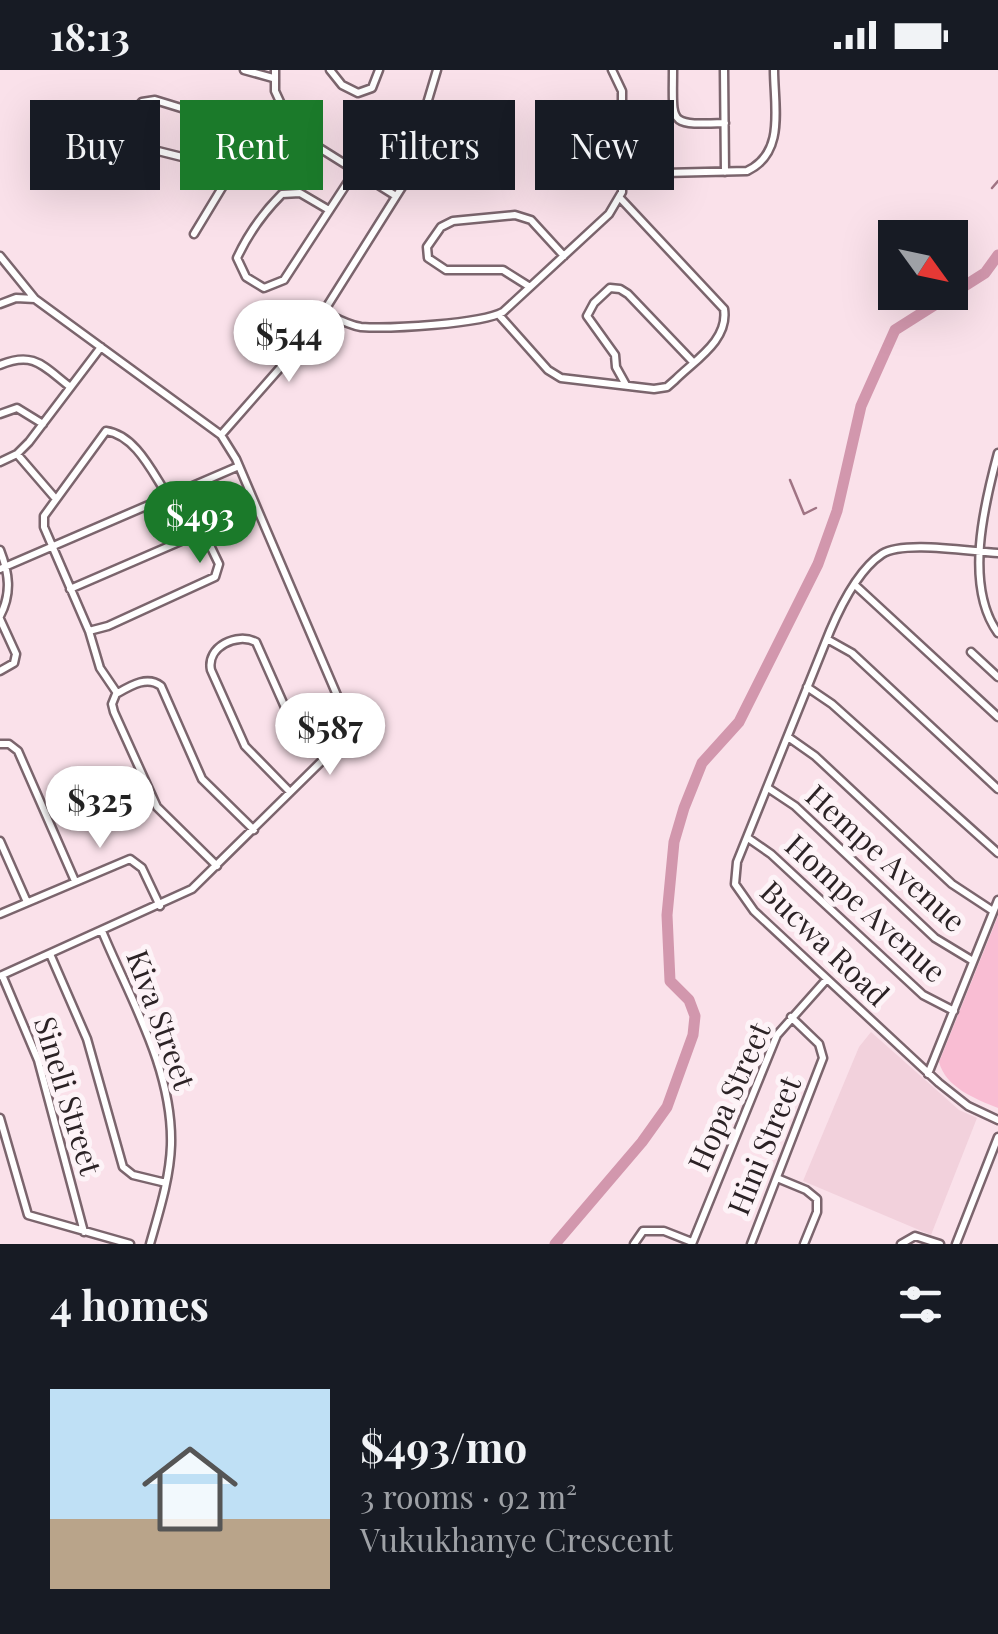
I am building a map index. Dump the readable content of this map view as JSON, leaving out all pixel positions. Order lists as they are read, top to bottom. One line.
{"streets":{"street":["Hempe Avenue","Hompe Avenue","Bucwa Road","Kiva Street","Sineli Street","Hopa Street","Hini Street"]},"crossings":[["Hempe Avenue","Bucwa Road"],["Hompe Avenue","Bucwa Road"],["Bucwa Road","Hopa Street"],["Hopa Street","Hini Street"]],"north":"bottom right","page":{"status":"18:13","chip":["Buy","Rent","Filters","New"],"price":["$544","$493","$587","$325"],"heading":"4 homes","list":[{"name":"$493/mo","note":"3 rooms · 92 m² · Vukukhanye Crescent"}]}}
